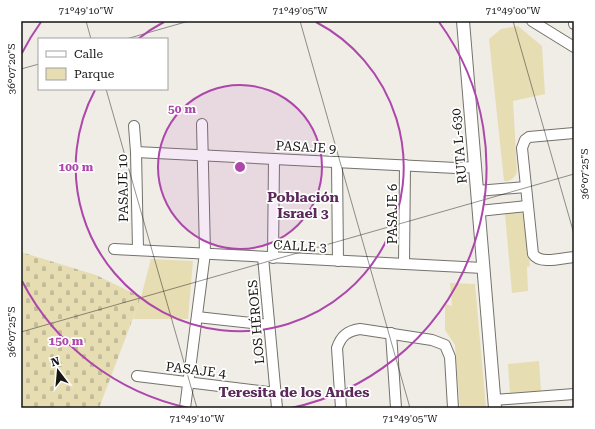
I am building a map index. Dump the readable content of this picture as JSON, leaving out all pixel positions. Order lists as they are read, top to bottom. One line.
{"streets":{"street":["RUTA L-630","PASAJE 9","PASAJE 10","PASAJE 6","CALLE 3","LOS HÉROES","PASAJE 4"]},"crossings":[["RUTA L-630","PASAJE 9"],["RUTA L-630","CALLE 3"],["PASAJE 9","PASAJE 10"],["PASAJE 9","PASAJE 6"],["PASAJE 9","LOS HÉROES"],["PASAJE 10","CALLE 3"],["PASAJE 6","CALLE 3"],["CALLE 3","LOS HÉROES"],["LOS HÉROES","PASAJE 4"]],"districts":["Población Israel 3","Teresita de los Andes"],"legend":["Calle","Parque"],"north":"top","coordinates":["71°49'10\"W","71°49'05\"W","71°49'00\"W","36°07'20\"S","36°07'25\"S"],"rings":["50 m","100 m","150 m"]}
